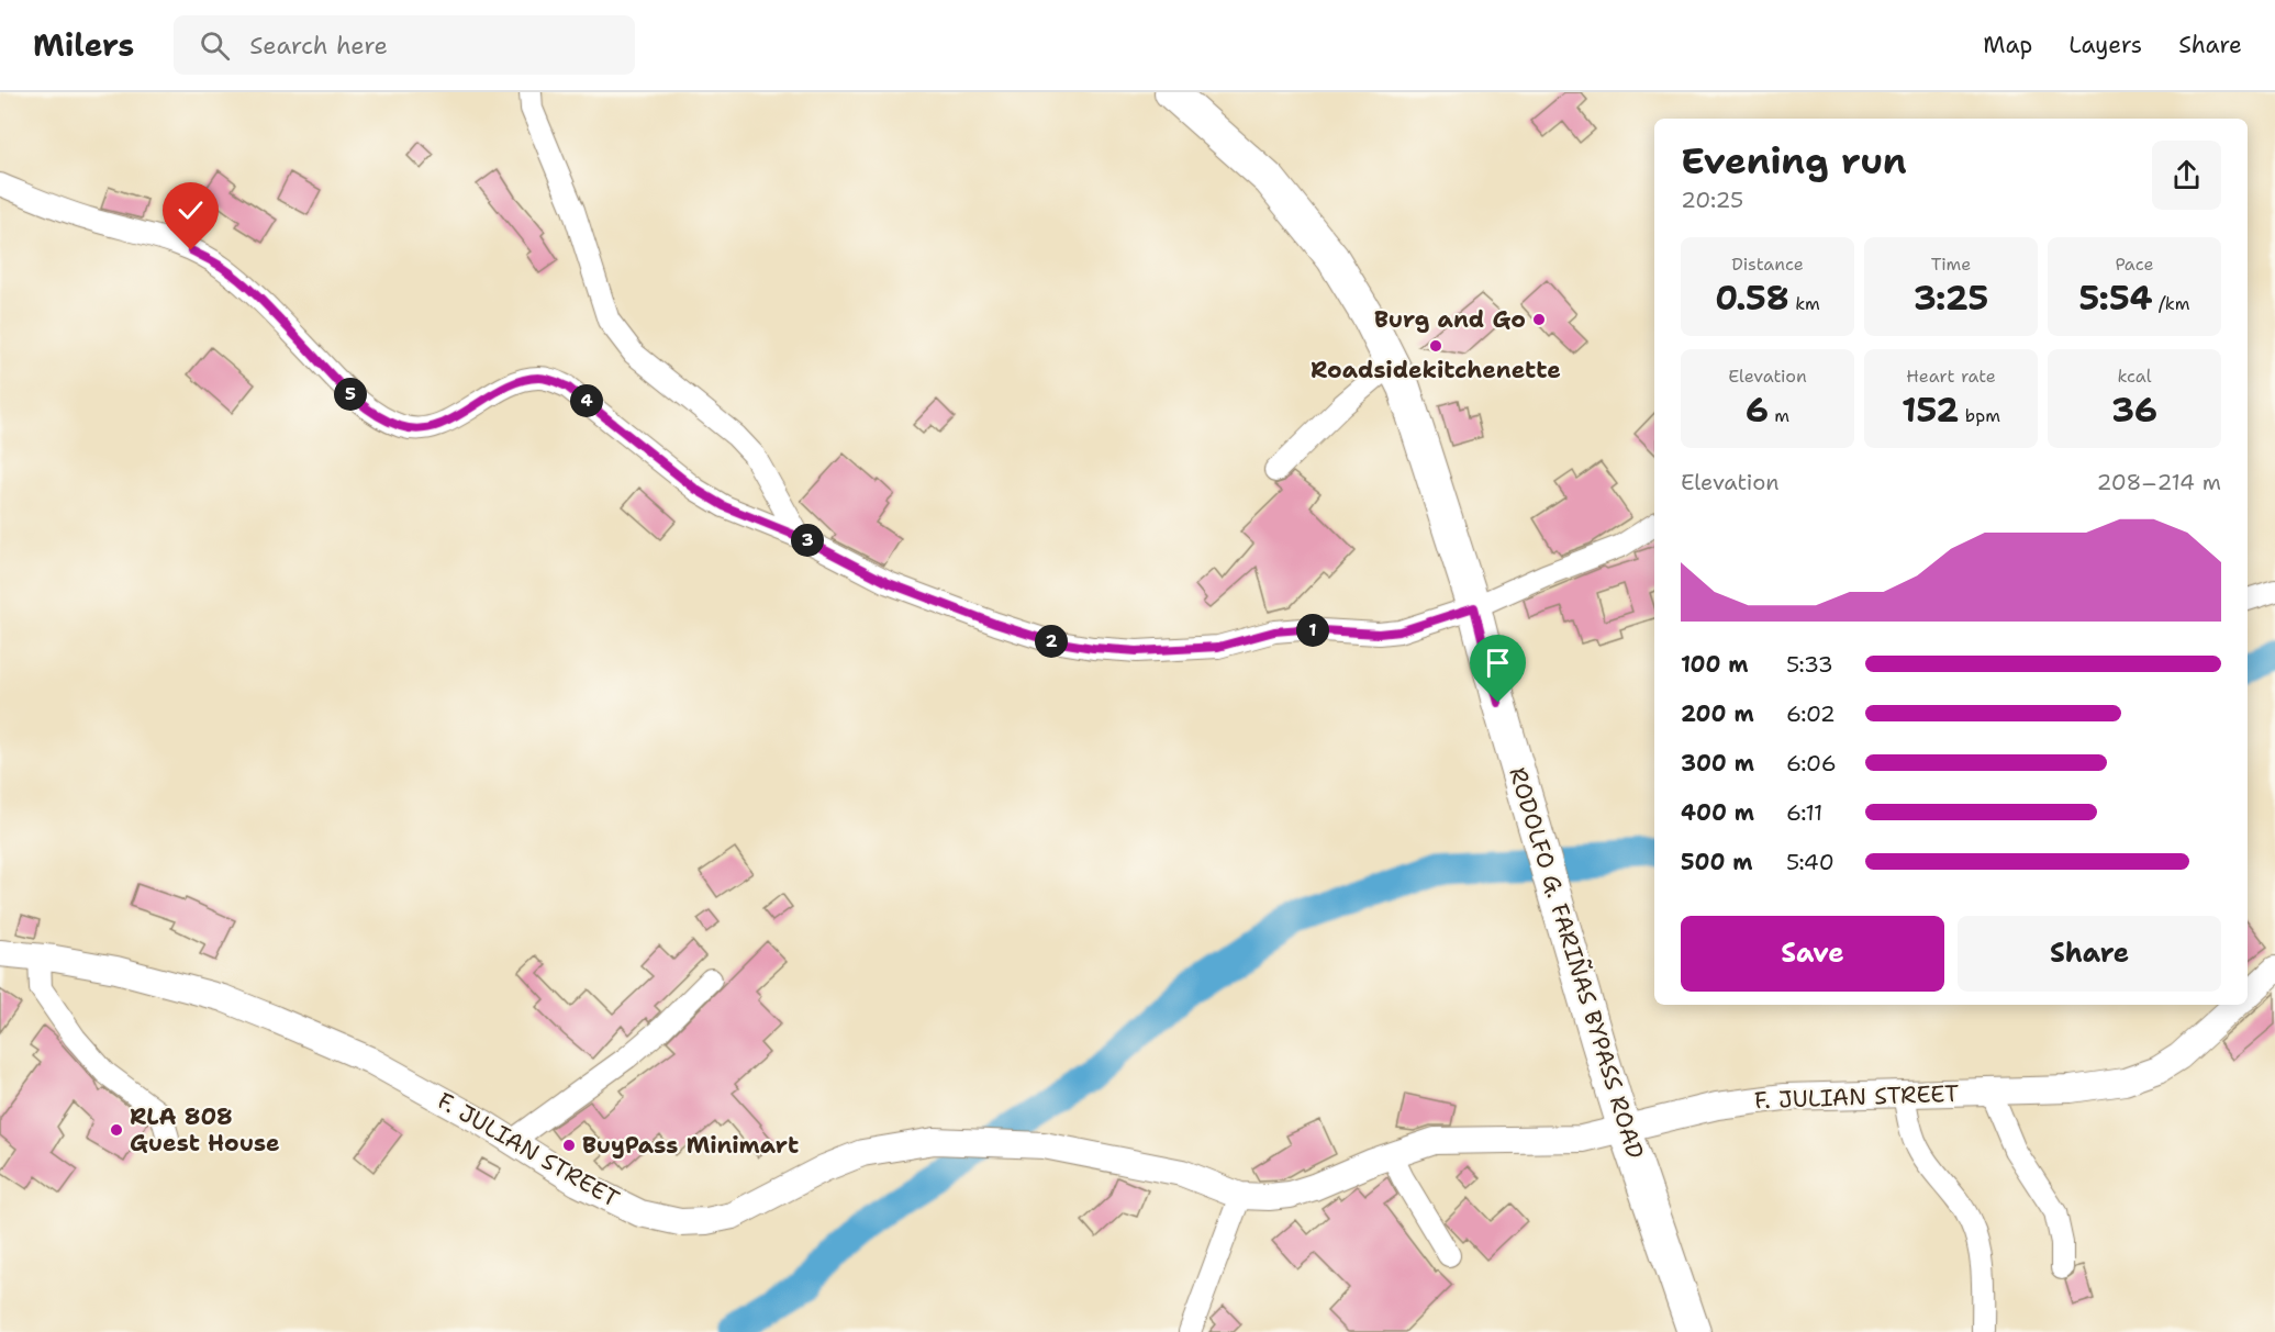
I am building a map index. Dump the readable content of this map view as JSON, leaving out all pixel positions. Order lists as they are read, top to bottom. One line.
{"streets":{"main road":["RODOLFO G. FARIÑAS BYPASS ROAD"],"street":["F. JULIAN STREET"]},"crossings":[["RODOLFO G. FARIÑAS BYPASS ROAD","F. JULIAN STREET"]],"places":["Burg and Go","Roadsidekitchenette","RLA 808 Guest House","BuyPass Minimart"],"page":{"header":"Milers","search":"Search here","nav":["Map","Layers","Share"],"heading":["Evening run","20:25"],"stats":[["Distance","0.58 km"],["Time","3:25"],["Pace","5:54 /km"],["Elevation","6 m"],["Heart rate","152 bpm"],["kcal","36"]],"pins":["5","4","3","1","2"],"chart":["Elevation","208–214 m"],"list":[{"name":"100 m","note":"5:33"},{"name":"200 m","note":"6:02"},{"name":"300 m","note":"6:06"},{"name":"400 m","note":"6:11"},{"name":"500 m","note":"5:40"}],"buttons":["Save","Share"]}}
